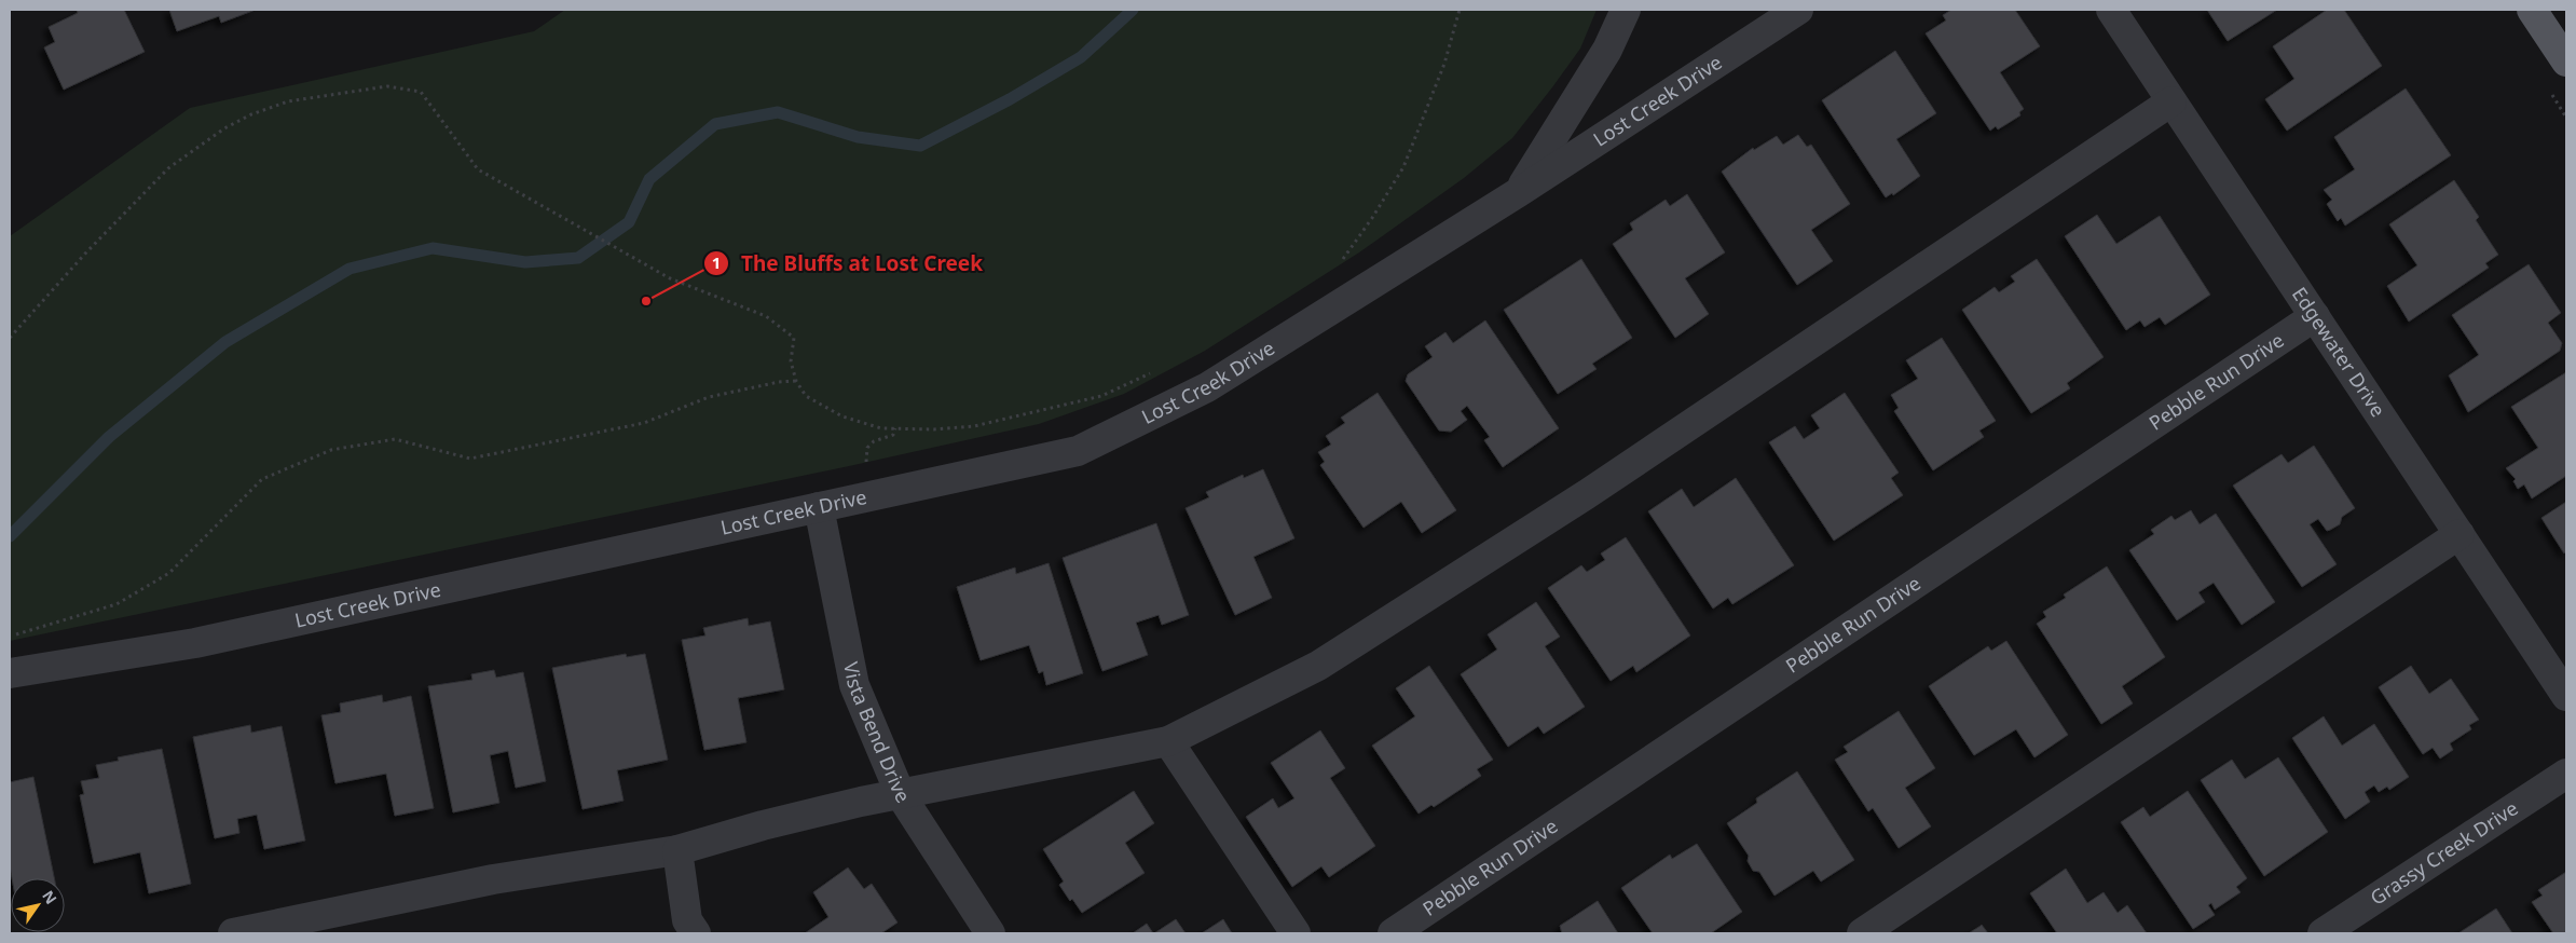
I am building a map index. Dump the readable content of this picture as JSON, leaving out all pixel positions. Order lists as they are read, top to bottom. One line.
{"streets":{"street":["Lost Creek Drive","Edgewater Drive","Pebble Run Drive","Vista Bend Drive","Grassy Creek Drive"]},"crossings":[["Lost Creek Drive","Vista Bend Drive"],["Edgewater Drive","Pebble Run Drive"]],"places":["The Bluffs at Lost Creek"],"north":"top right"}
